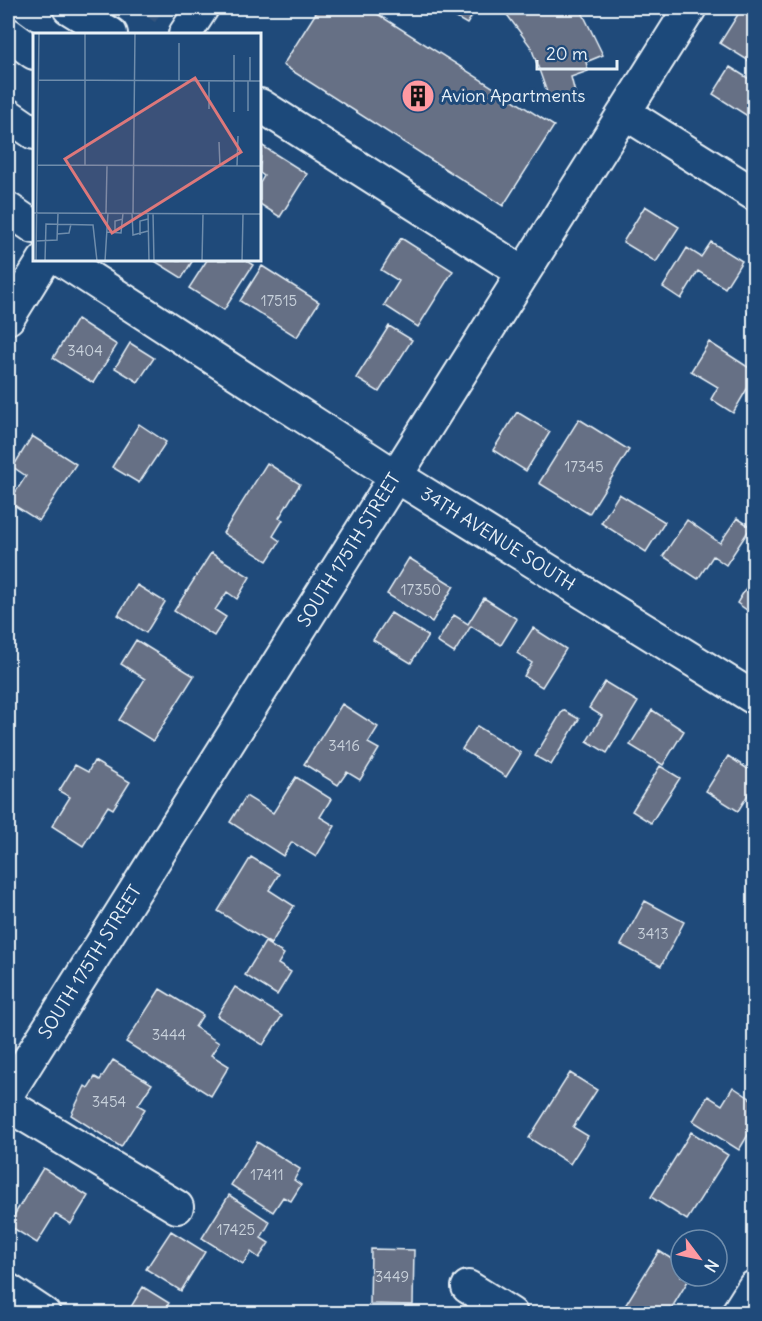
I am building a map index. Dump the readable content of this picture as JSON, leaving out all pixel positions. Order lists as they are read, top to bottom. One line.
{"streets":{"street":["34TH AVENUE SOUTH","SOUTH 175TH STREET"]},"crossings":[["34TH AVENUE SOUTH","SOUTH 175TH STREET"]],"places":{"building":["Avion Apartments"]},"house_numbers":["17515","3404","17345","17350","3416","3413","3444","3454","17411","17425","3449"],"scale_bar":"20 m","north":"bottom right"}
